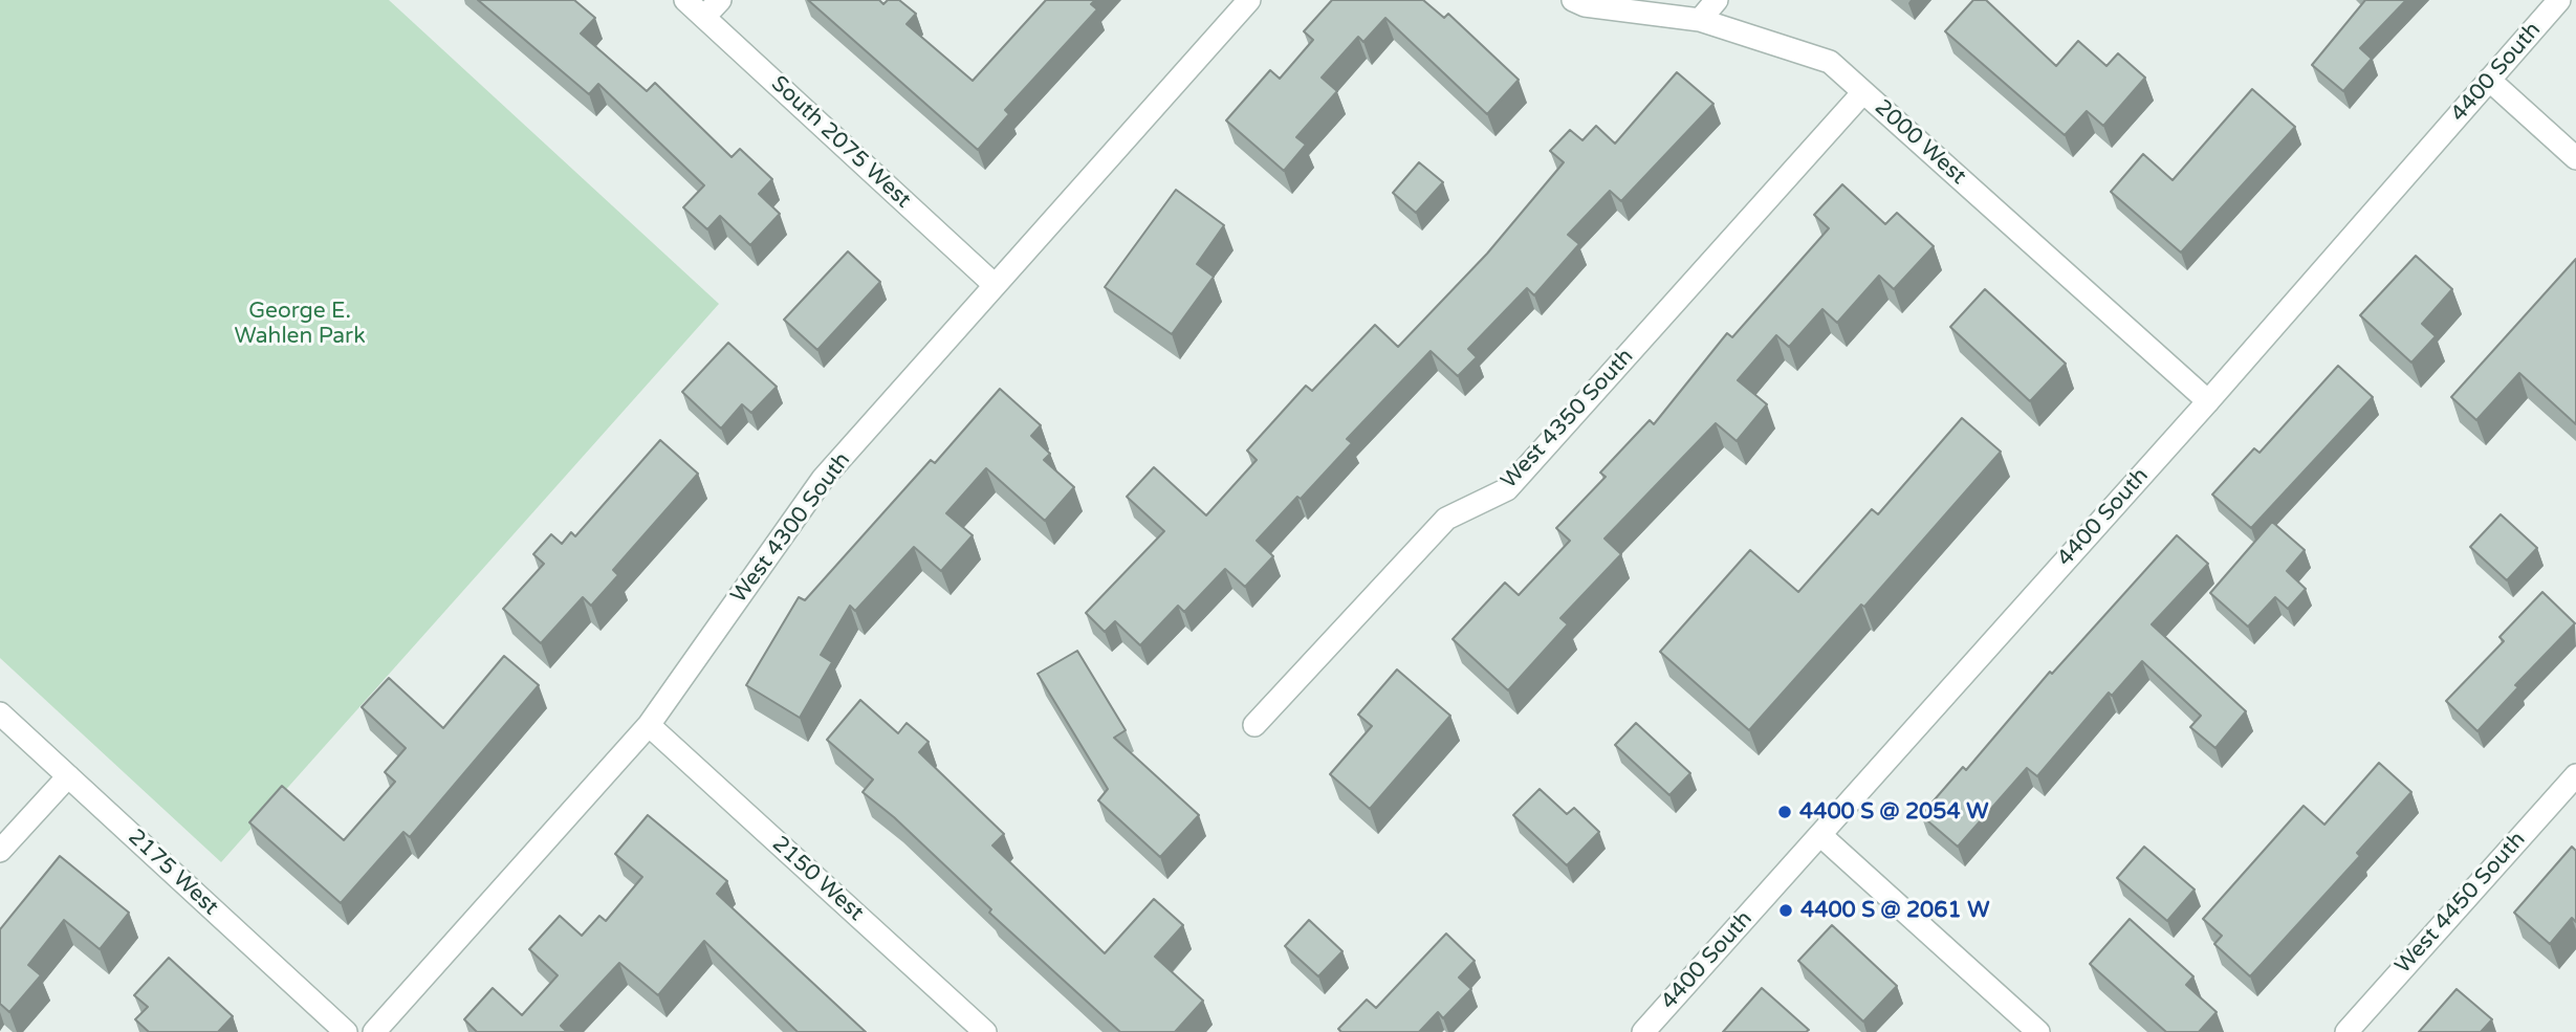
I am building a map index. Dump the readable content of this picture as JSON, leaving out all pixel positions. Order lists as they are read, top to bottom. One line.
{"streets":{"street":["4400 South","South 2075 West","2000 West","West 4350 South","West 4300 South","2175 West","2150 West","West 4450 South"]},"crossings":[["4400 South","2000 West"],["South 2075 West","West 4300 South"],["2000 West","West 4350 South"],["West 4300 South","2150 West"]],"parks":["George E. Wahlen Park"],"places":["4400 S @ 2054 W","4400 S @ 2061 W"]}
